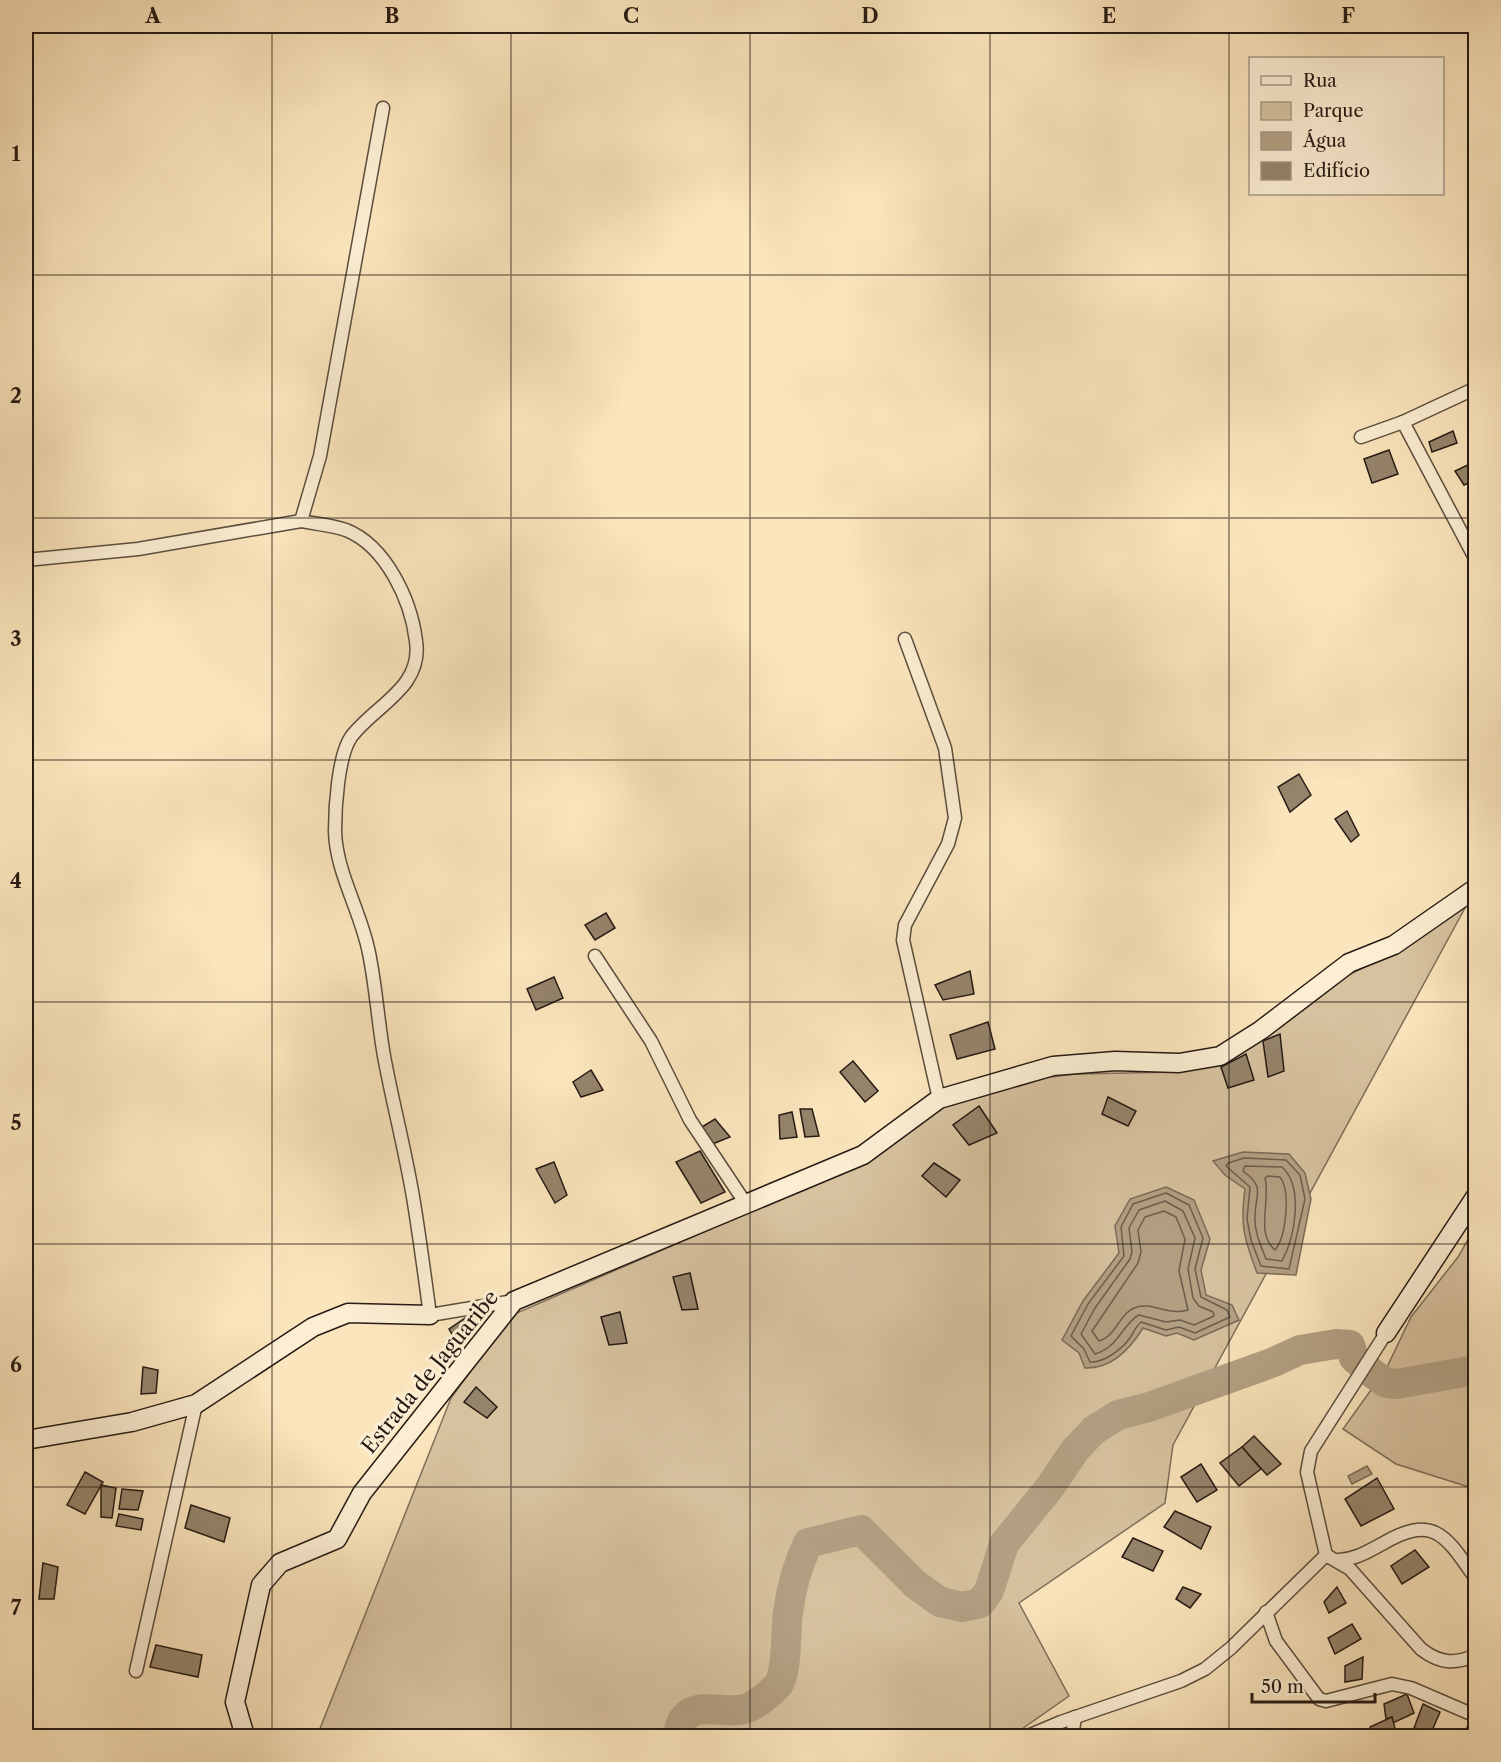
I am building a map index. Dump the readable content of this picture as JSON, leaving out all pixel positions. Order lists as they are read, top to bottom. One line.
{"streets":{"street":["Estrada de Jaguaribe"]},"legend":["Rua","Parque","Água","Edifício"],"scale_bar":"50 m","grid":{"columns":["A","B","C","D","E","F"],"rows":["1","2","3","4","5","6","7"]}}
